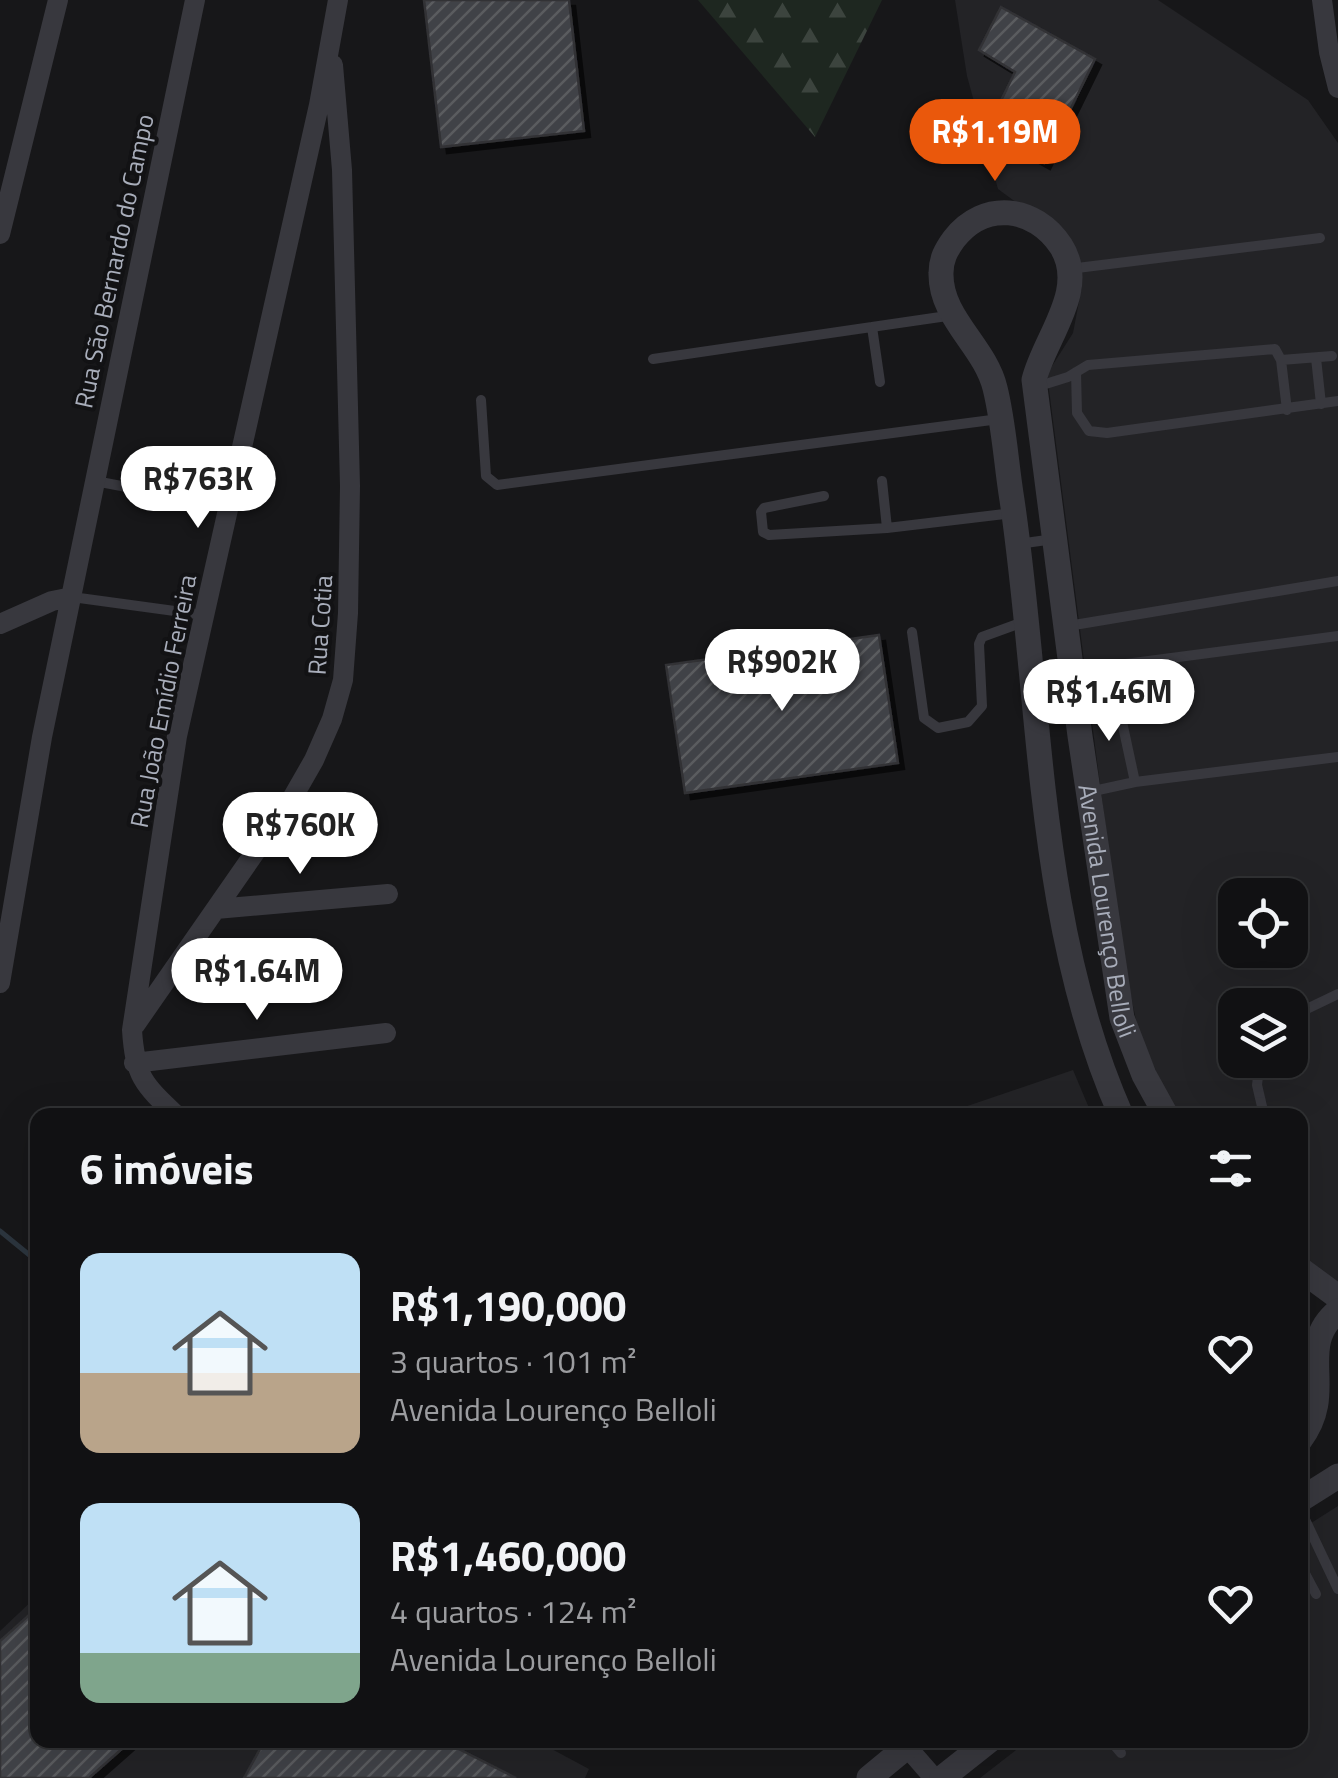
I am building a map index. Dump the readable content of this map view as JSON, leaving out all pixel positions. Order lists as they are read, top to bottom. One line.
{"streets":{"street":["Rua São Bernardo do Campo","Rua Cotia","Rua João Emídio Ferreira","Avenida Lourenço Belloli"]},"crossings":[["Rua Cotia","Rua João Emídio Ferreira"]],"page":{"price":["R$1.19M","R$763K","R$902K","R$1.46M","R$760K","R$1.64M"],"heading":"6 imóveis","list":[{"name":"R$1,190,000","note":"3 quartos · 101 m² · Avenida Lourenço Belloli"},{"name":"R$1,460,000","note":"4 quartos · 124 m² · Avenida Lourenço Belloli"}]}}
